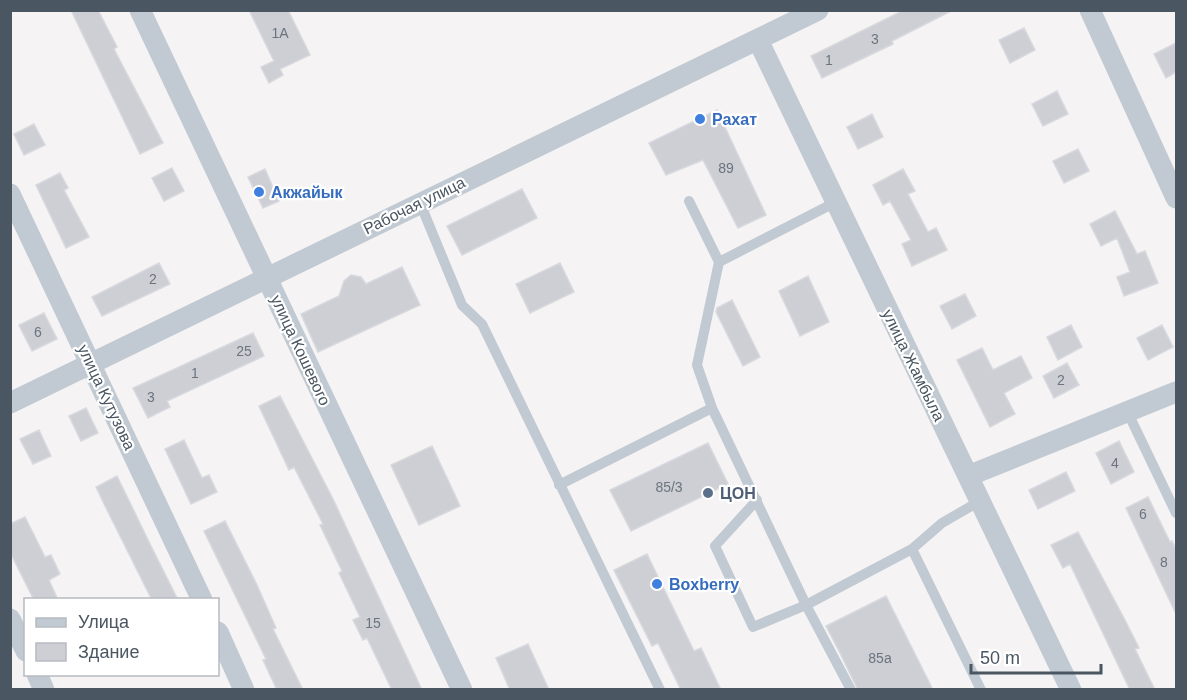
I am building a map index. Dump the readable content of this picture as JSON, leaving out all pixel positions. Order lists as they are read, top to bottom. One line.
{"streets":{"street":["Рабочая улица","улица Кошевого","улица Жамбыла","улица Кутузова"]},"crossings":[["Рабочая улица","улица Кошевого"],["Рабочая улица","улица Жамбыла"],["Рабочая улица","улица Кутузова"]],"places":["Рахат","Акжайык","ЦОН","Boxberry"],"house_numbers":["1А","3","1","89","2","6","25","1","2","3","4","85/3","6","8","15","85а"],"legend":["Улица","Здание"],"scale_bar":"50 m"}
